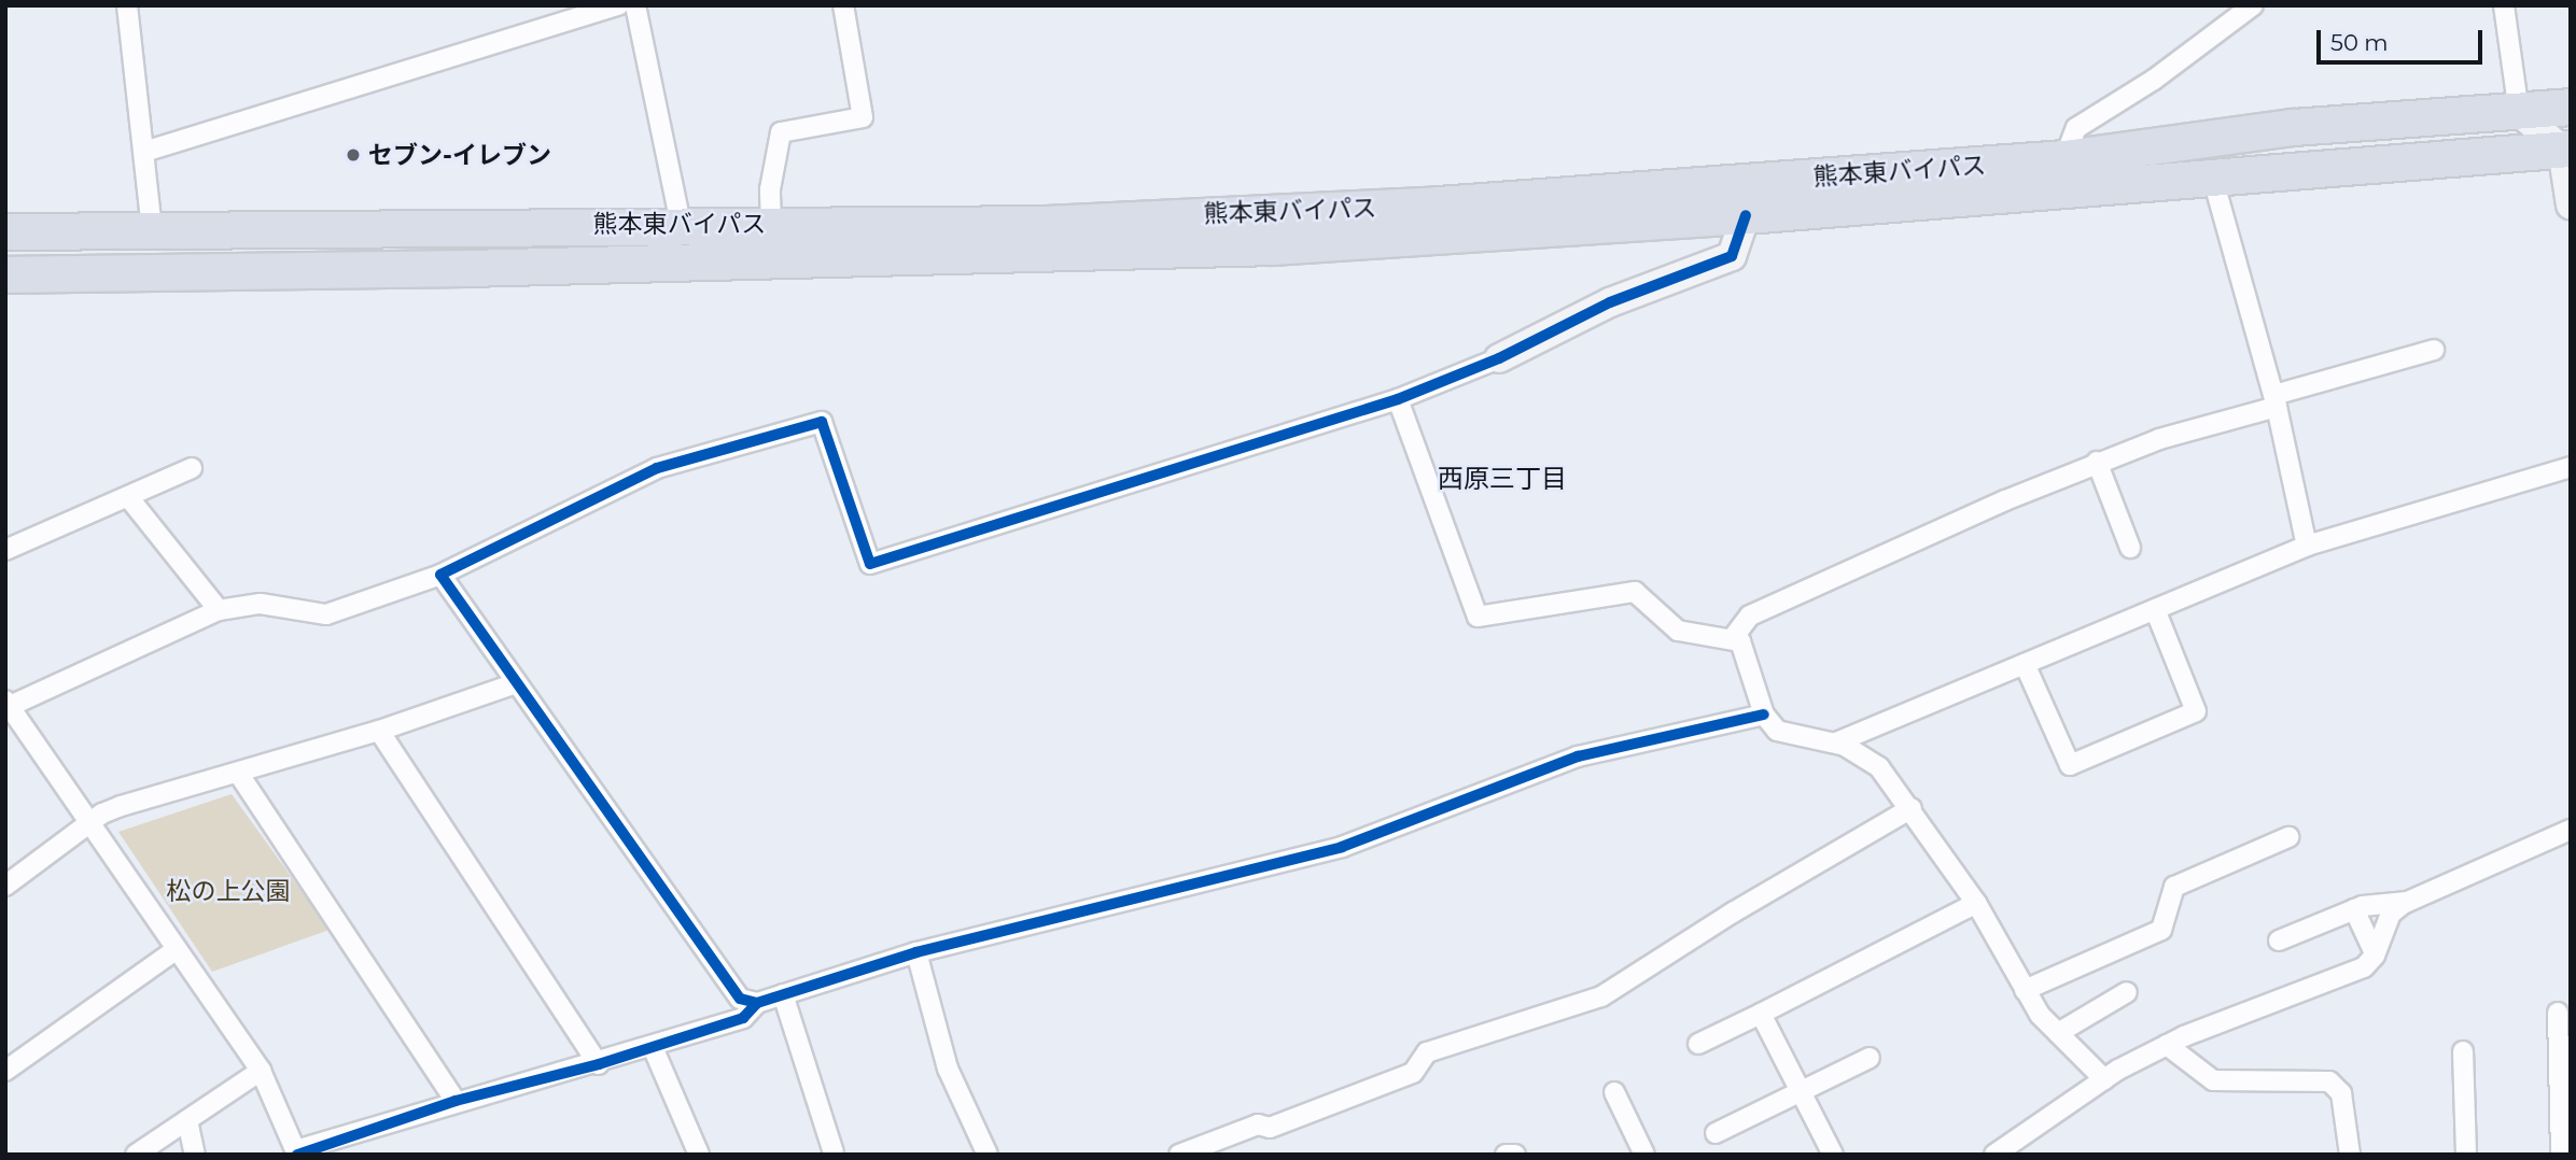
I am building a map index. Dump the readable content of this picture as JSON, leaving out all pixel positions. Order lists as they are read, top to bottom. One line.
{"streets":{"highway":["熊本東バイパス"]},"districts":["西原三丁目"],"parks":["松の上公園"],"places":["セブン-イレブン"],"scale_bar":"50 m"}
